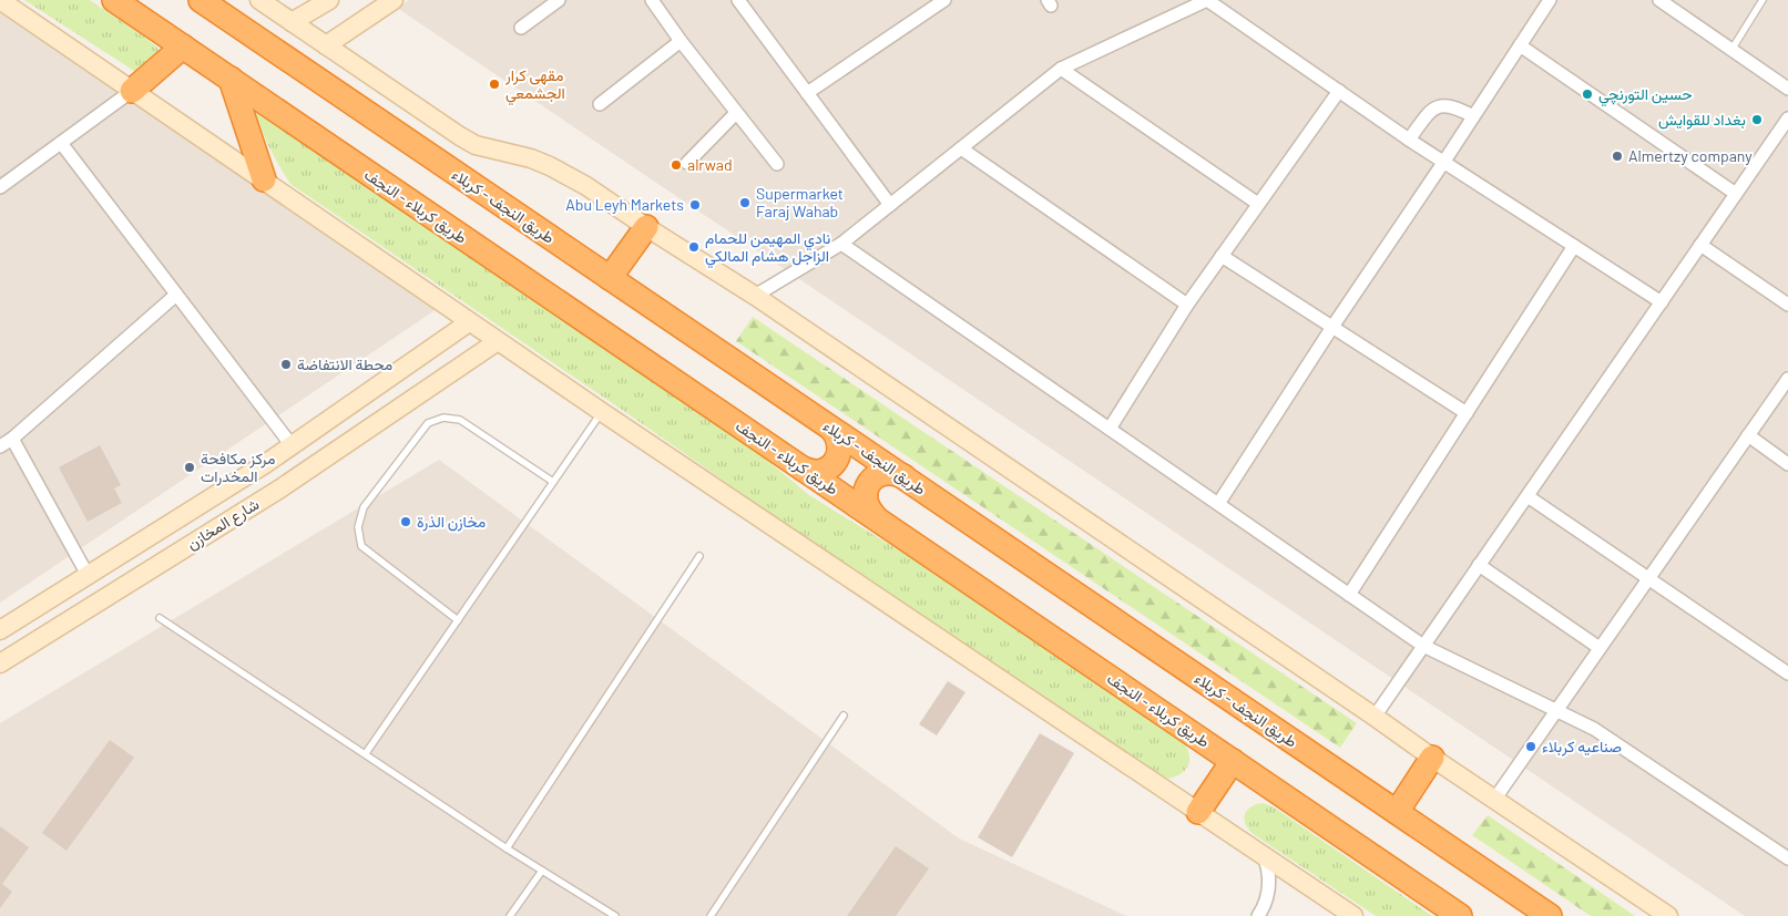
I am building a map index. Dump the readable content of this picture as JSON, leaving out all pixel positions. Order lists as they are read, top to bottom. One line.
{"streets":{"highway":["طريق كربلاء - النجف","طريق النجف - كربلاء"],"main road":["شارع المخازن"]},"places":["مقهى كرار الجشمعي","حسين التورنچي","بغداد للقوايش","Almertzy company","alrwad","Supermarket Faraj Wahab","Abu Leyh Markets","نادي المهيمن للحمام الزاجل هشام المالكي","محطة الانتفاضة","مركز مكافحة المخدرات","مخازن الذرة","صناعيه كربلاء"]}
